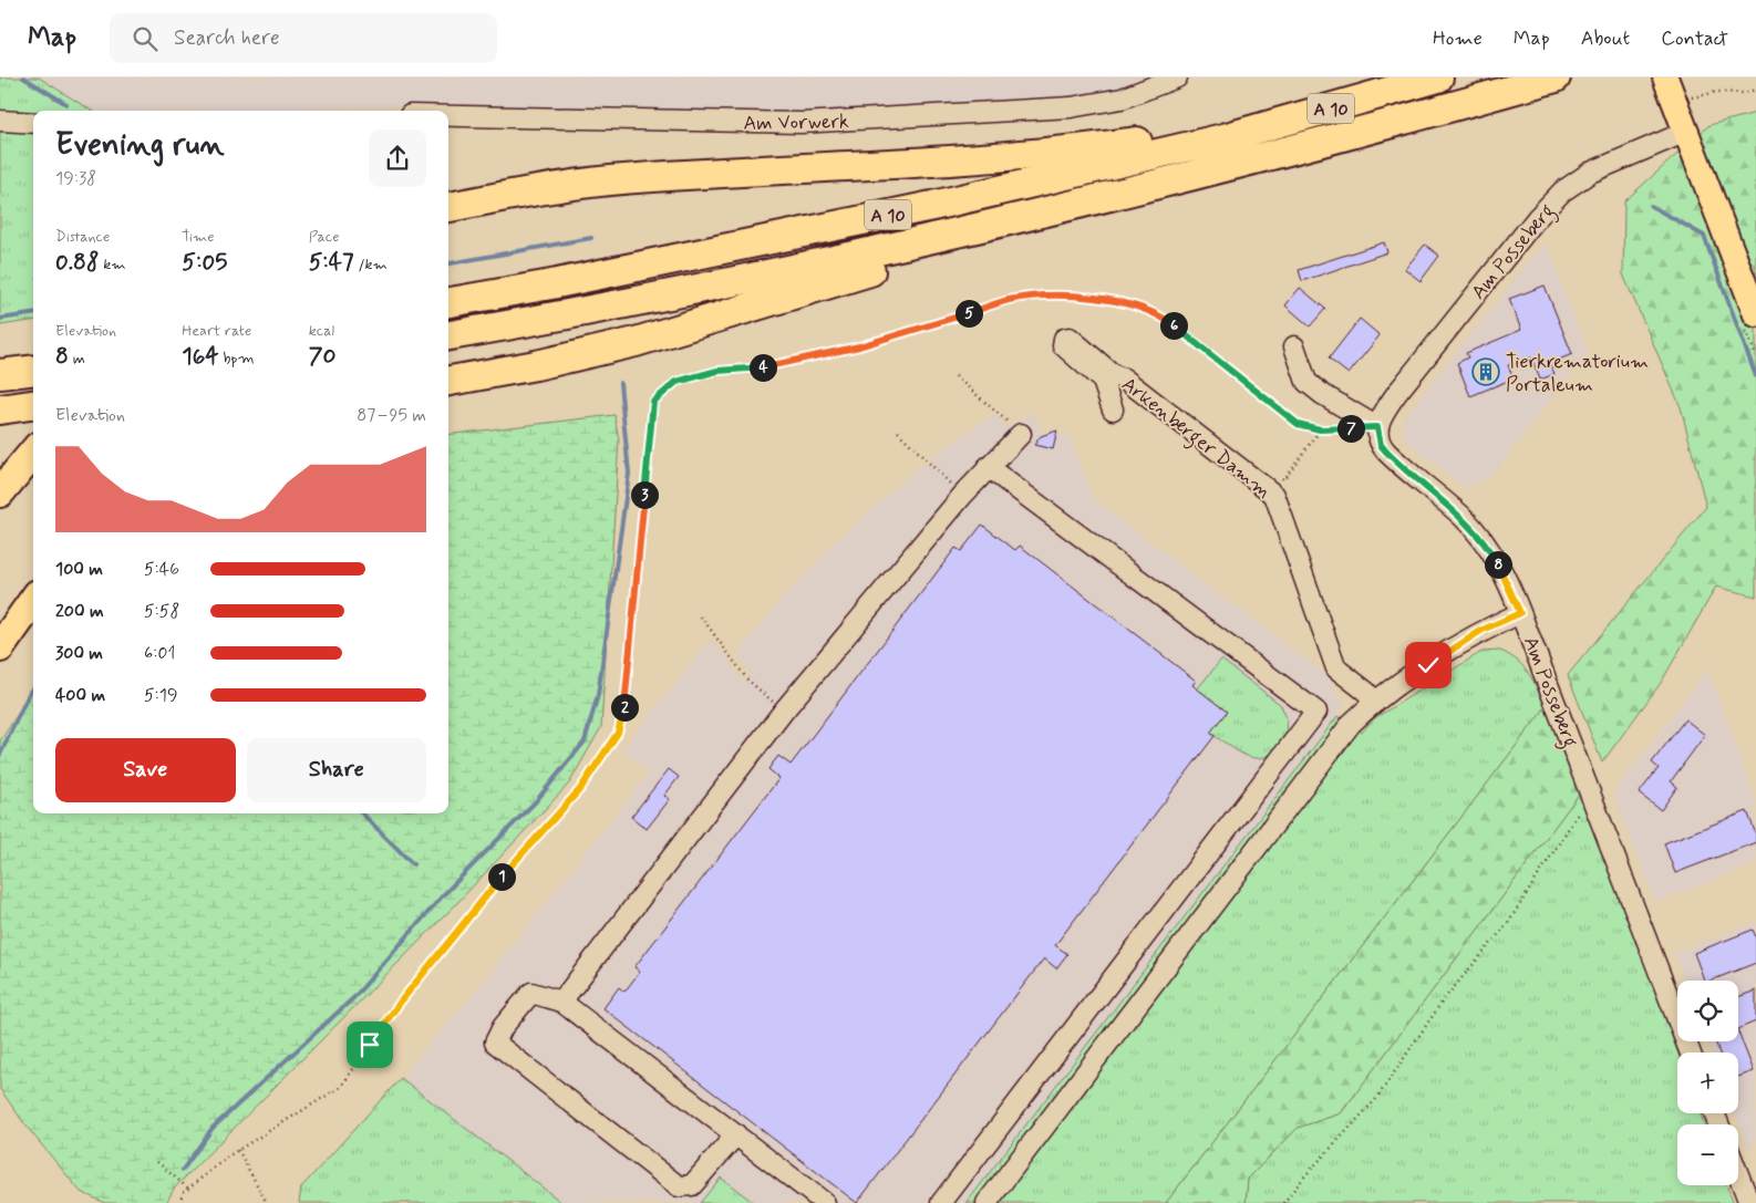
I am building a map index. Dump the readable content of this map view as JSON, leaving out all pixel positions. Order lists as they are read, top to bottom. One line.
{"streets":{"highway":["A 10"],"street":["Am Vorwerk","Am Posseberg","Arkenberger Damm"]},"places":{"building":["Tierkrematorium Portaleum"]},"page":{"header":"Map","search":"Search here","nav":["Home","Map","About","Contact"],"heading":["Evening run","19:38"],"stats":[["Distance","0.88 km"],["Time","5:05"],["Pace","5:47 /km"],["Elevation","8 m"],["Heart rate","164 bpm"],["kcal","70"]],"pins":["5","6","4","7","3","8","2","1"],"chart":["Elevation","87–95 m"],"list":[{"name":"100 m","note":"5:46"},{"name":"200 m","note":"5:58"},{"name":"300 m","note":"6:01"},{"name":"400 m","note":"5:19"}],"buttons":["Save","Share"],"map_buttons":["+","−"]}}
